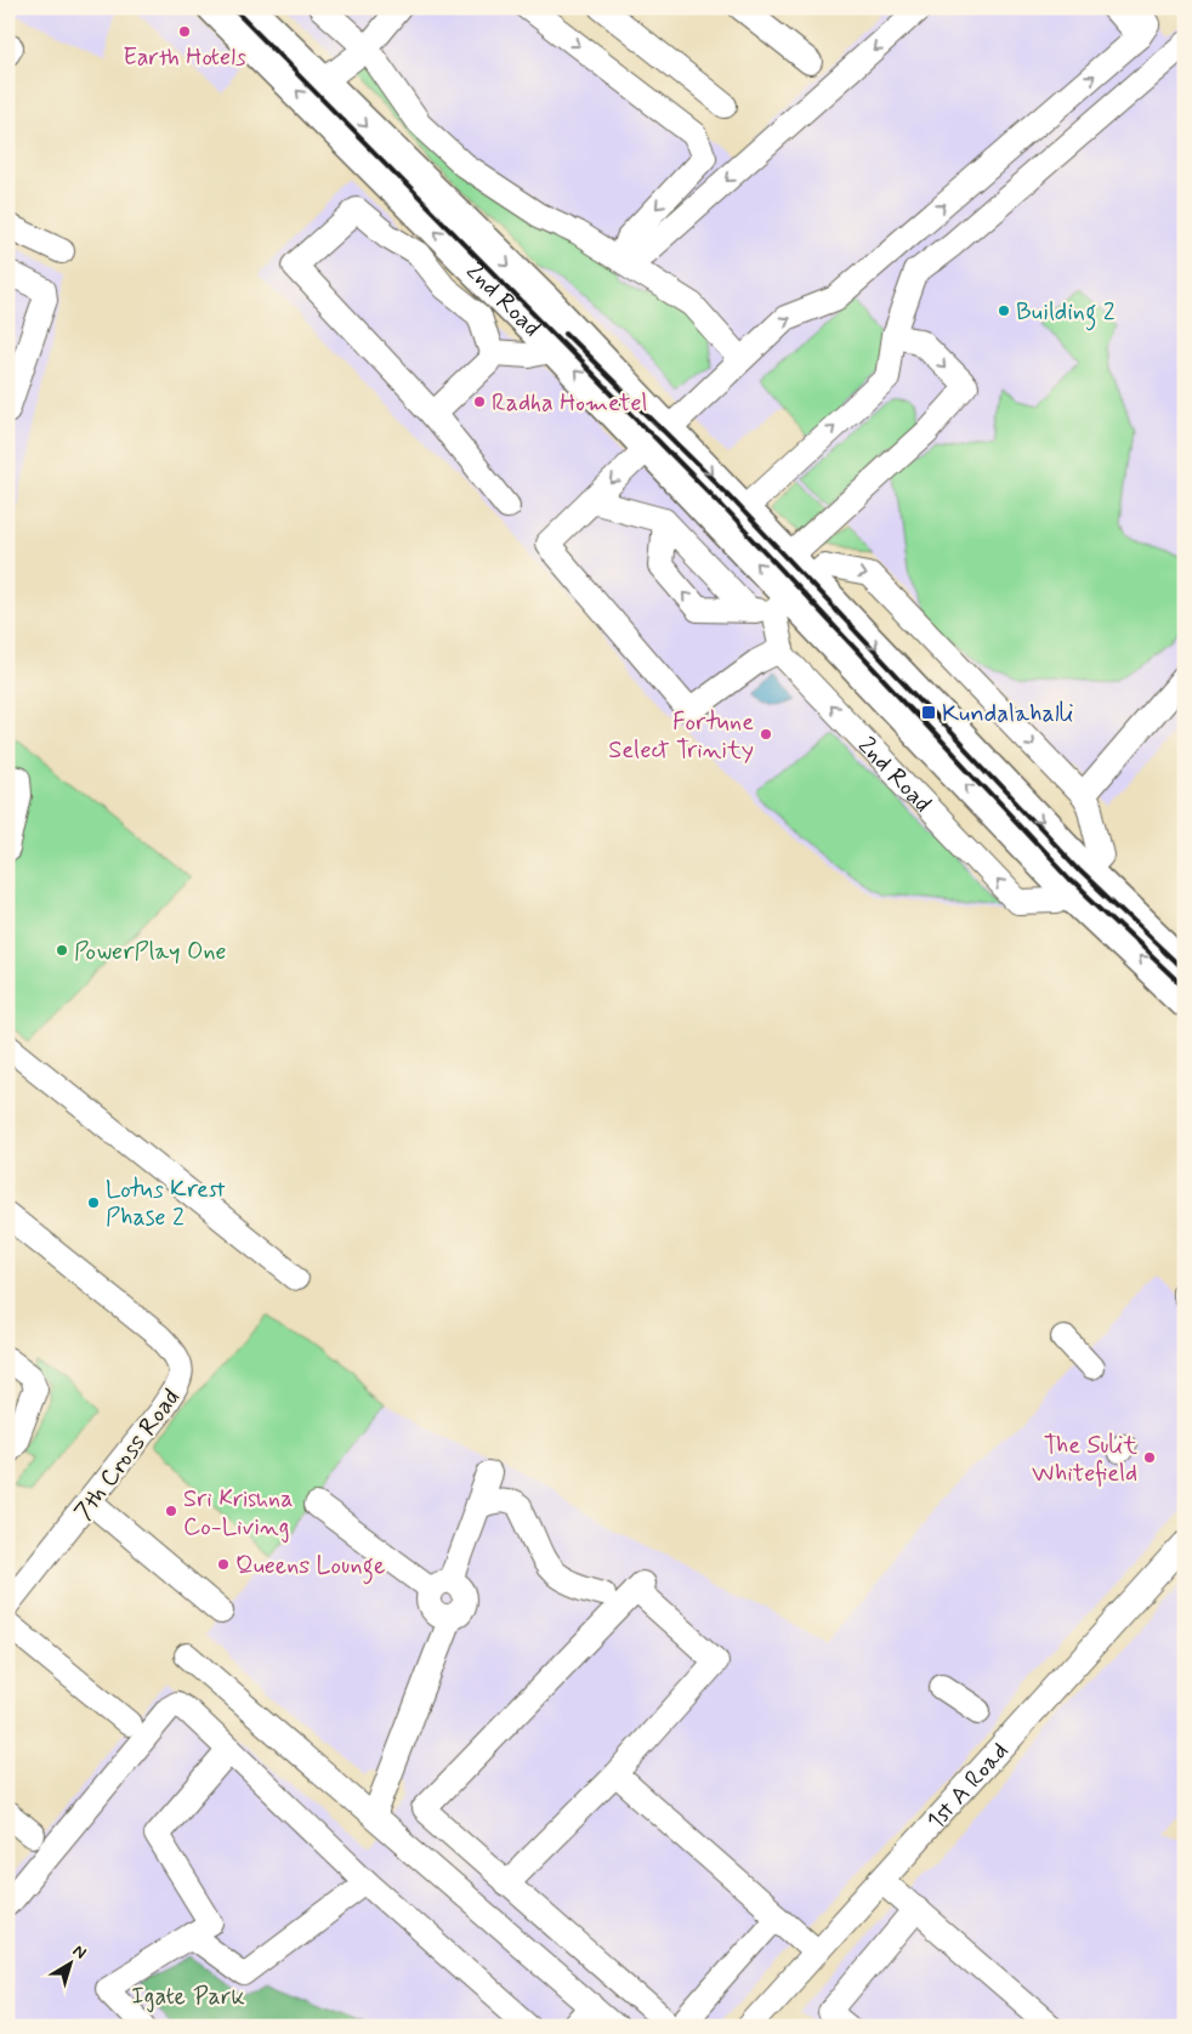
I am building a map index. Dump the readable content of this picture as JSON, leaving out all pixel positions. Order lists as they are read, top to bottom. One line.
{"streets":{"main road":["2nd Road"],"street":["7th Cross Road","1st A Road"]},"parks":["Igate Park"],"places":{"other":["Earth Hotels","Building 2","Radha Hometel","Fortune Select Trinity","PowerPlay One","Lotus Krest Phase 2","The Sulit Whitefield","Sri Krishna Co-Living","Queens Lounge"],"transit":["Kundalahalli"]},"north":"top right"}
